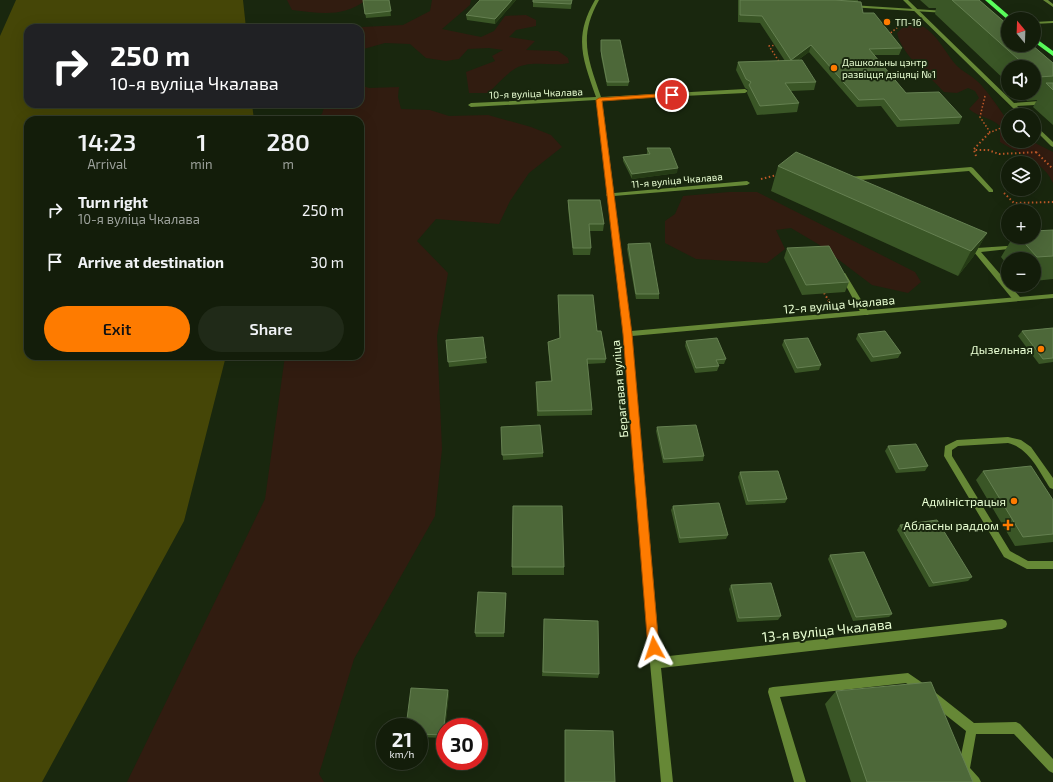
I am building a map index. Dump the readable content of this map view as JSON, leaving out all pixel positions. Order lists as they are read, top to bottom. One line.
{"streets":{"street":["10-я вуліца Чкалава","11-я вуліца Чкалава","12-я вуліца Чкалава","Берагавая вуліца","13-я вуліца Чкалава"]},"crossings":[["10-я вуліца Чкалава","Берагавая вуліца"],["11-я вуліца Чкалава","Берагавая вуліца"],["12-я вуліца Чкалава","Берагавая вуліца"],["Берагавая вуліца","13-я вуліца Чкалава"]],"places":{"other":["ТП-16","Дашкольны цэнтр развіцця дзіцяці №1","Дызельная","Адміністрацыя"],"health":["Абласны раддом"]},"north":"top","page":{"map_buttons":["+","−"],"turn":["250 m","10-я вуліца Чкалава"],"eta":["14:23","Arrival","1","min","280","m"],"list":[{"name":"Turn right","note":"10-я вуліца Чкалава","value":"250 m"},{"name":"Arrive at destination","value":"30 m"}],"buttons":["Exit","Share"],"speed":"21 km/h","limit":"30"}}
